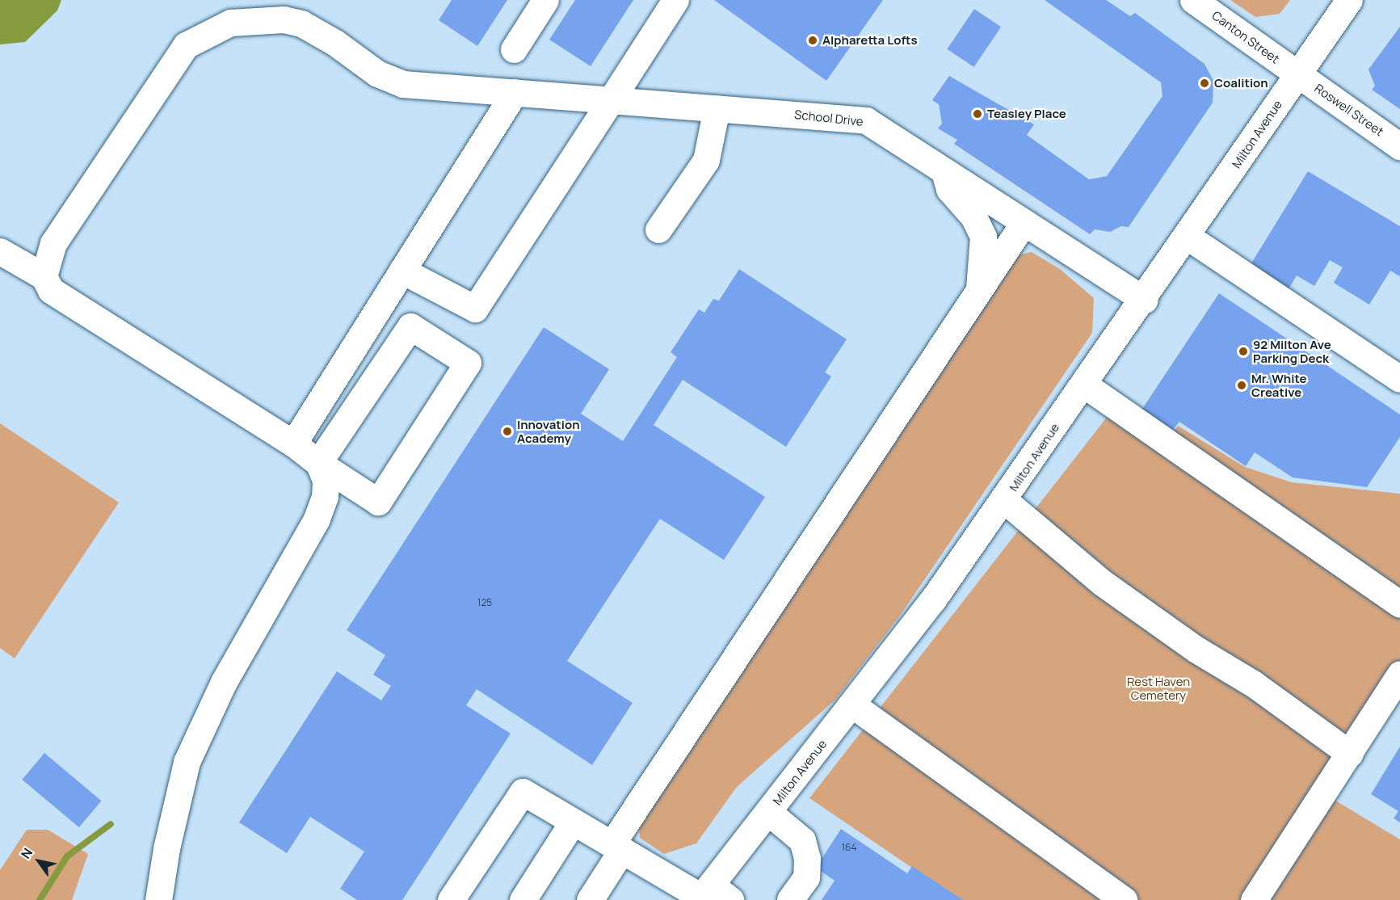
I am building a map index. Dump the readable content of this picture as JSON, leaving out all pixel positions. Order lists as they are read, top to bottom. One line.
{"streets":{"street":["Canton Street","Roswell Street","School Drive","Milton Avenue"]},"crossings":[["Canton Street","Roswell Street"],["Canton Street","Milton Avenue"],["Roswell Street","Milton Avenue"],["School Drive","Milton Avenue"]],"parks":["Rest Haven Cemetery"],"places":["Alpharetta Lofts","Coalition","Teasley Place","92 Milton Ave Parking Deck","Mr. White Creative","Innovation Academy"],"house_numbers":["125","164"],"north":"top left"}
